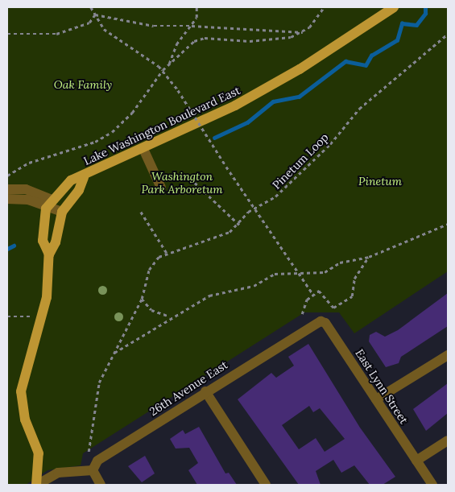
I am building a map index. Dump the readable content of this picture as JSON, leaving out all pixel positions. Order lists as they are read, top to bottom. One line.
{"streets":{"main road":["Lake Washington Boulevard East"],"street":["East Lynn Street","26th Avenue East"],"path":["Pinetum Loop"]},"crossings":[["East Lynn Street","26th Avenue East"]],"parks":["Oak Family","Washington Park Arboretum","Pinetum"]}
